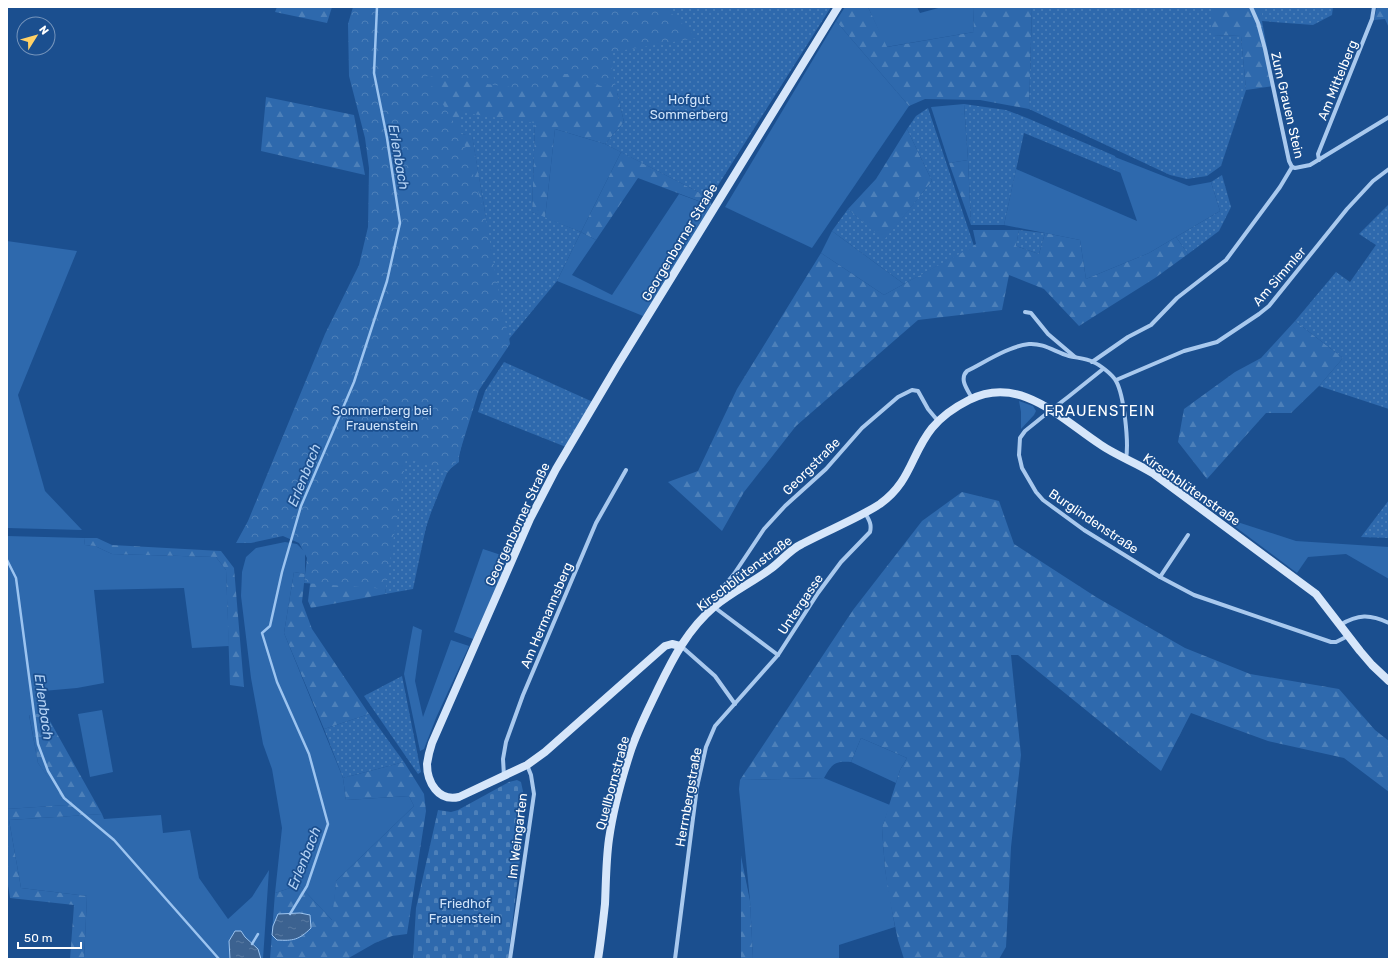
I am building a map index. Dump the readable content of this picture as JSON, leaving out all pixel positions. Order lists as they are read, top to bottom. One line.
{"streets":{"main road":["Georgenborner Straße","Kirschblütenstraße","Quellbornstraße"],"street":["Am Mittelberg","Zum Grauen Stein","Am Simmler","Georgstraße","Burglindenstraße","Untergasse","Am Hermannsberg","Herrnbergstraße","Im Weingarten"]},"crossings":[["Georgenborner Straße","Kirschblütenstraße"],["Georgenborner Straße","Am Hermannsberg"],["Georgenborner Straße","Quellbornstraße"],["Georgenborner Straße","Im Weingarten"],["Georgstraße","Kirschblütenstraße"],["Kirschblütenstraße","Burglindenstraße"],["Kirschblütenstraße","Untergasse"],["Kirschblütenstraße","Quellbornstraße"],["Untergasse","Herrnbergstraße"]],"districts":["FRAUENSTEIN"],"water":["Erlenbach"],"parks":["Hofgut Sommerberg","Sommerberg bei Frauenstein","Friedhof Frauenstein"],"scale_bar":"50 m","north":"top right"}
